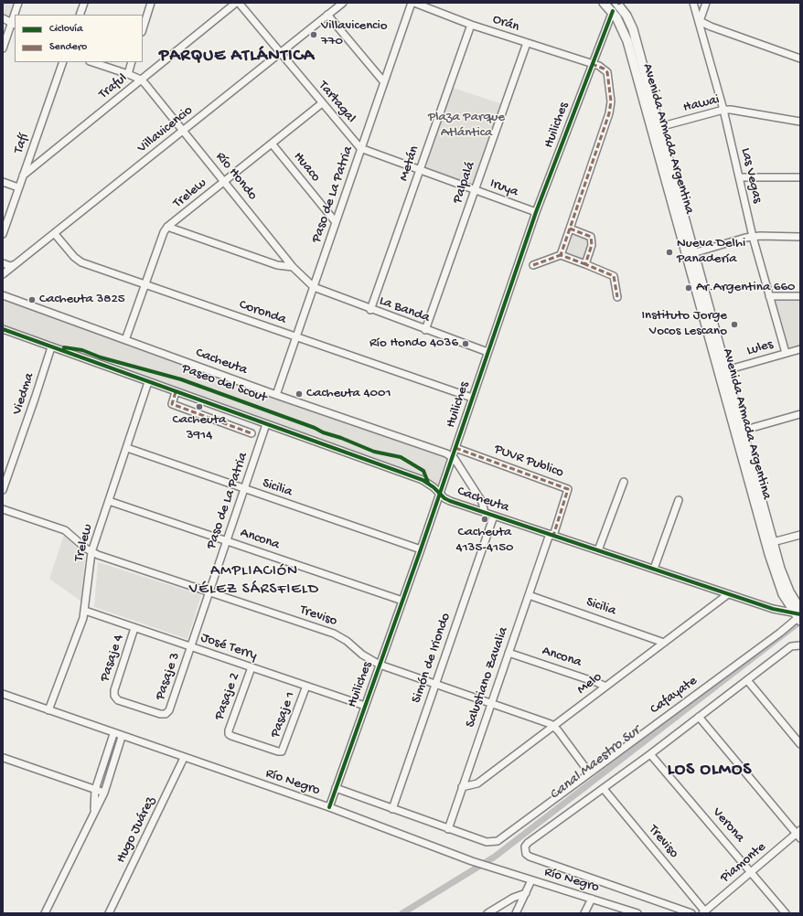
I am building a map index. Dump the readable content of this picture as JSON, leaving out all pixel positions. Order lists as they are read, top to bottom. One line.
{"streets":{"main road":["Avenida Armada Argentina"],"street":["Orán","Traful","Tartagal","Hawai","Huiliches","Villavicencio","Tafí","Metán","Huaco","Las Vegas","Río Hondo","Palpalá","Iruya","Trelew","Paso de La Patria","La Banda","Coronda","Lules","Cacheuta","Viedma","PUVR Publico","Sicilia","Ancona","Treviso","José Terry","Pasaje 4","Simón de Iriondo","Pasaje 3","Salustiano Zavalia","Melo","Cafayate","Pasaje 2","Pasaje 1","Río Negro","Verona","Hugo Juárez","Piamonte"],"cycle path":["Paseo del Scout"]},"crossings":[["Orán","Huiliches"],["Orán","Metán"],["Orán","Palpalá"],["Orán","Paso de La Patria"],["Traful","Tartagal"],["Traful","Tafí"],["Traful","Río Hondo"],["Tartagal","Villavicencio"],["Tartagal","Iruya"],["Tartagal","Trelew"],["Tartagal","Paso de La Patria"],["Hawai","Avenida Armada Argentina"],["Hawai","Las Vegas"],["Huiliches","Avenida Armada Argentina"],["Huiliches","Iruya"],["Huiliches","La Banda"],["Huiliches","Coronda"],["Huiliches","Cacheuta"],["Huiliches","PUVR Publico"],["Huiliches","Sicilia"],["Huiliches","Ancona"],["Huiliches","Treviso"],["Huiliches","José Terry"],["Huiliches","Río Negro"],["Villavicencio","Río Hondo"],["Villavicencio","Coronda"],["Avenida Armada Argentina","Lules"],["Avenida Armada Argentina","Cacheuta"],["Avenida Armada Argentina","Cafayate"],["Metán","Iruya"],["Metán","La Banda"],["Huaco","Trelew"],["Huaco","Paso de La Patria"],["Las Vegas","Lules"],["Río Hondo","Trelew"],["Río Hondo","Paso de La Patria"],["Río Hondo","La Banda"],["Palpalá","Iruya"],["Palpalá","La Banda"],["Iruya","Paso de La Patria"],["Trelew","Coronda"],["Trelew","Cacheuta"],["Trelew","Sicilia"],["Trelew","Ancona"],["Trelew","Treviso"],["Trelew","José Terry"],["Trelew","Río Negro"],["Paso de La Patria","La Banda"],["Paso de La Patria","Coronda"],["Paso de La Patria","Cacheuta"],["Paso de La Patria","Sicilia"],["Paso de La Patria","Ancona"],["Paso de La Patria","Treviso"],["Paso de La Patria","José Terry"],["Paso de La Patria","Pasaje 3"],["Cacheuta","Viedma"],["Cacheuta","PUVR Publico"],["Cacheuta","Simón de Iriondo"],["Cacheuta","Salustiano Zavalia"],["Cacheuta","Melo"],["Cacheuta","Cafayate"],["PUVR Publico","Salustiano Zavalia"],["Sicilia","Salustiano Zavalia"],["Sicilia","Melo"],["Ancona","Salustiano Zavalia"],["Ancona","Melo"],["Treviso","Simón de Iriondo"],["Treviso","Salustiano Zavalia"],["Treviso","Melo"],["Treviso","Río Negro"],["Treviso","Piamonte"],["José Terry","Pasaje 4"],["José Terry","Pasaje 3"],["José Terry","Pasaje 2"],["José Terry","Pasaje 1"],["Pasaje 4","Pasaje 3"],["Simón de Iriondo","Río Negro"],["Salustiano Zavalia","Melo"],["Salustiano Zavalia","Río Negro"],["Cafayate","Río Negro"],["Pasaje 2","Pasaje 1"],["Río Negro","Hugo Juárez"],["Verona","Piamonte"]],"districts":["PARQUE ATLÁNTICA","AMPLIACIÓN VÉLEZ SÁRSFIELD","LOS OLMOS"],"water":["Canal Maestro Sur"],"parks":["Plaza Parque Atlántica"],"places":["Villavicencio 770","Nueva Delhi Panadería","Ar.Argentina 660","Cacheuta 3825","Instituto Jorge Vocos Lescano","Río Hondo 4036","Cacheuta 4001","Cacheuta 3914","Cacheuta 4135-4150"],"legend":["Ciclovía","Sendero"]}
